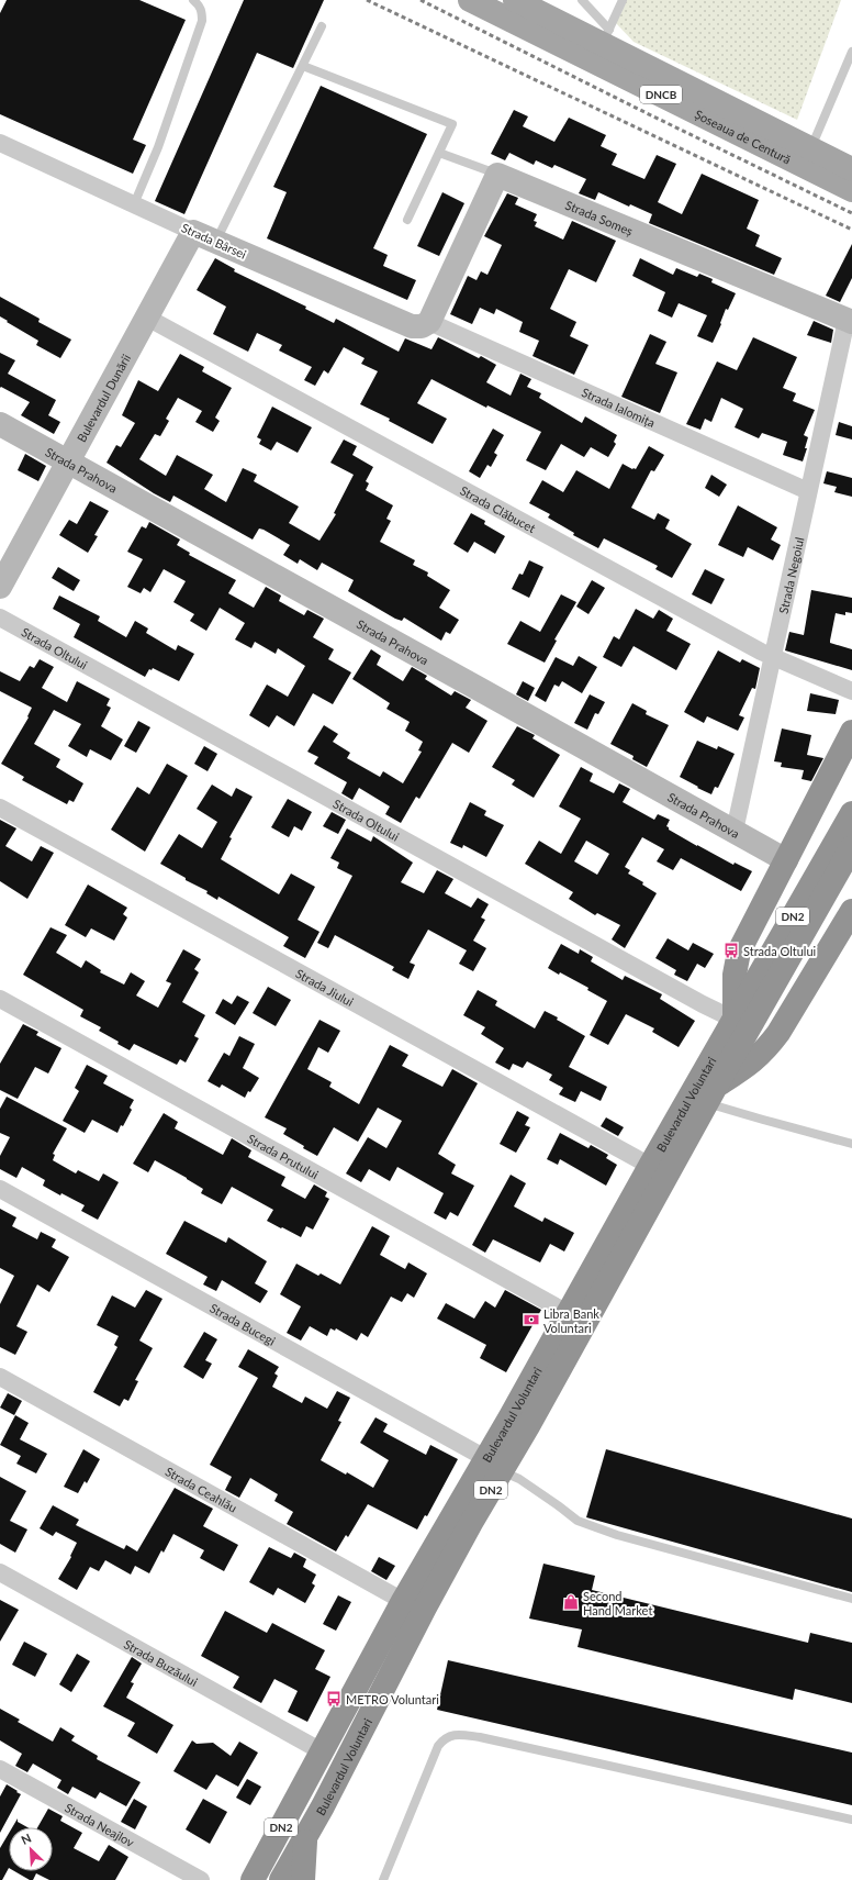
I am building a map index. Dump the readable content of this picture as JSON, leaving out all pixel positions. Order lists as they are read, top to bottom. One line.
{"streets":{"highway":["DN2","Bulevardul Voluntari"],"main road":["DNCB","Șoseaua de Centură"],"street":["Strada Someș","Strada Bârsei","Bulevardul Dunării","Strada Ialomița","Strada Prahova","Strada Clăbucet","Strada Negoiul","Strada Oltului","Strada Jiului","Strada Prutului","Strada Bucegi","Strada Ceahlău","Strada Buzăului","Strada Neajlov"]},"crossings":[["Strada Someș","Strada Negoiul"],["Strada Bârsei","Bulevardul Dunării"],["Strada Bârsei","Strada Ialomița"],["Bulevardul Dunării","Strada Prahova"],["Bulevardul Dunării","Strada Clăbucet"],["Strada Ialomița","Strada Negoiul"],["Strada Prahova","Strada Negoiul"],["Strada Clăbucet","Strada Negoiul"],["Strada Oltului","DN2"],["Strada Oltului","Bulevardul Voluntari"],["DN2","Bulevardul Voluntari"],["Strada Jiului","Bulevardul Voluntari"],["Bulevardul Voluntari","Strada Prutului"],["Bulevardul Voluntari","Strada Bucegi"],["Bulevardul Voluntari","Strada Ceahlău"],["Bulevardul Voluntari","Strada Buzăului"]],"places":{"bus stop":["Strada Oltului","METRO Voluntari"],"bank":["Libra Bank Voluntari"],"shop":["Second Hand Market"]},"north":"top left"}
